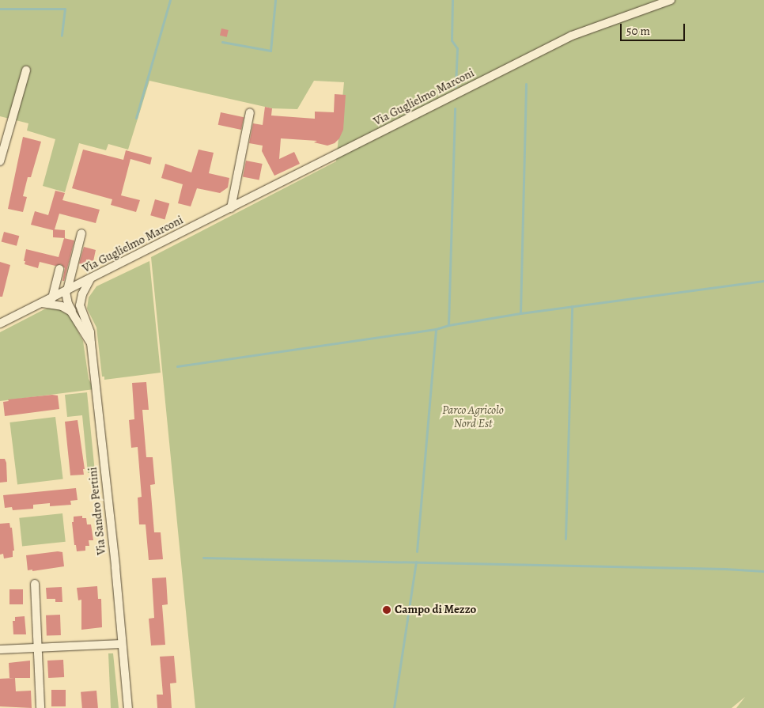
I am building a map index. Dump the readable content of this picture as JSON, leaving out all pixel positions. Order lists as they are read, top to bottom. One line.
{"streets":{"street":["Via Guglielmo Marconi","Via Sandro Pertini"]},"crossings":[["Via Guglielmo Marconi","Via Sandro Pertini"]],"parks":["Parco Agricolo Nord Est"],"places":["Campo di Mezzo"],"scale_bar":"50 m"}
